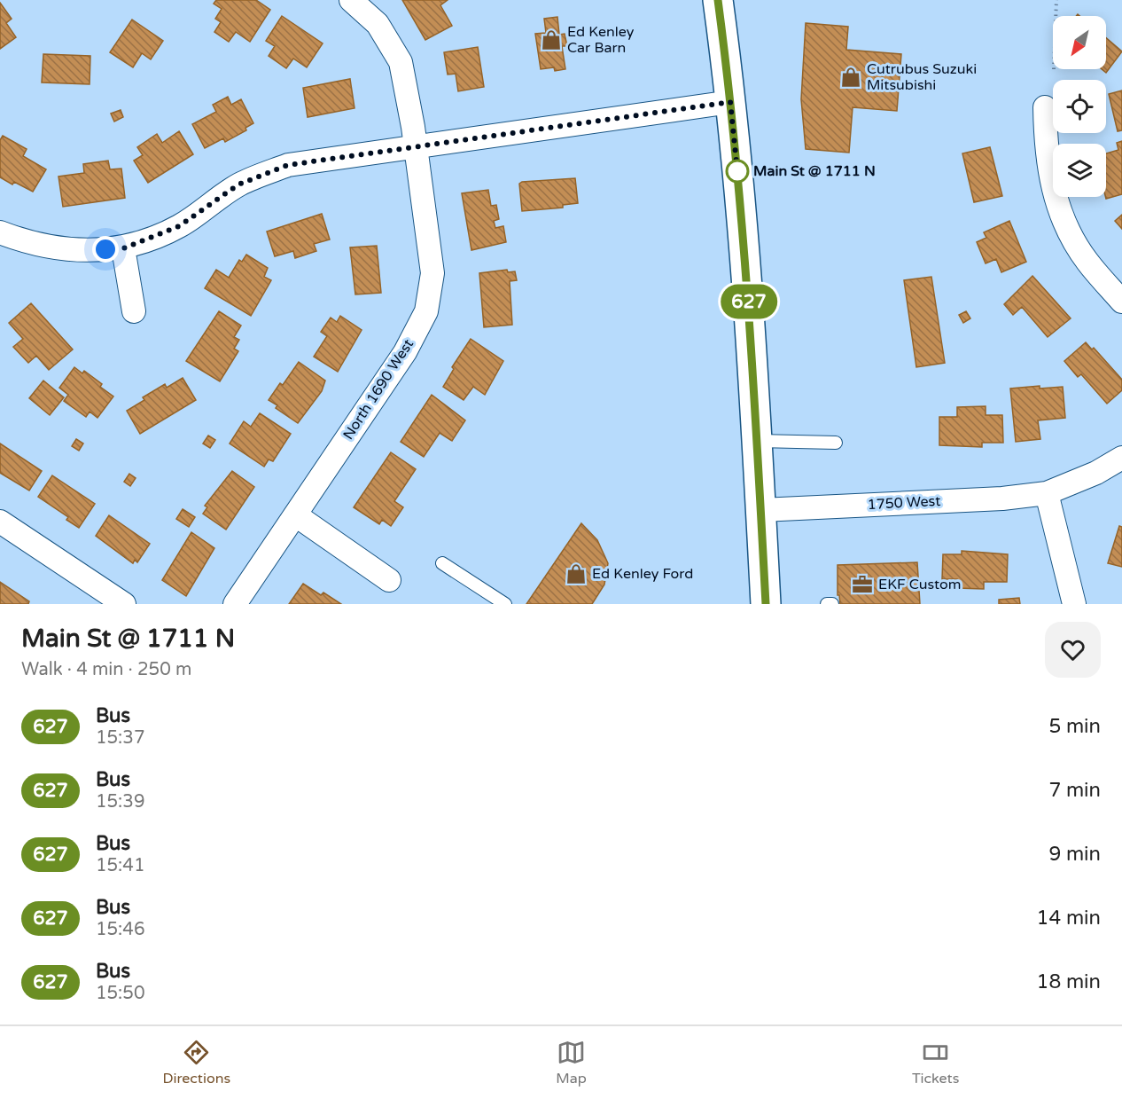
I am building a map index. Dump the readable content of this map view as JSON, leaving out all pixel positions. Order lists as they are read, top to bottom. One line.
{"streets":{"street":["North 1690 West","1750 West"]},"places":{"shop":["Ed Kenley Car Barn","Cutrubus Suzuki Mitsubishi","Ed Kenley Ford"],"other":["Main St @ 1711 N"],"office":["EKF Custom"]},"lines":["bus line 627"],"north":"bottom left","page":{"on_map":"627","heading":["Main St @ 1711 N","Walk · 4 min · 250 m"],"list":[{"mark":"627","name":"Bus","note":"15:37","value":"5 min"},{"mark":"627","name":"Bus","note":"15:39","value":"7 min"},{"mark":"627","name":"Bus","note":"15:41","value":"9 min"},{"mark":"627","name":"Bus","note":"15:46","value":"14 min"},{"mark":"627","name":"Bus","note":"15:50","value":"18 min"}],"tabs":["Directions","Map","Tickets"]}}
